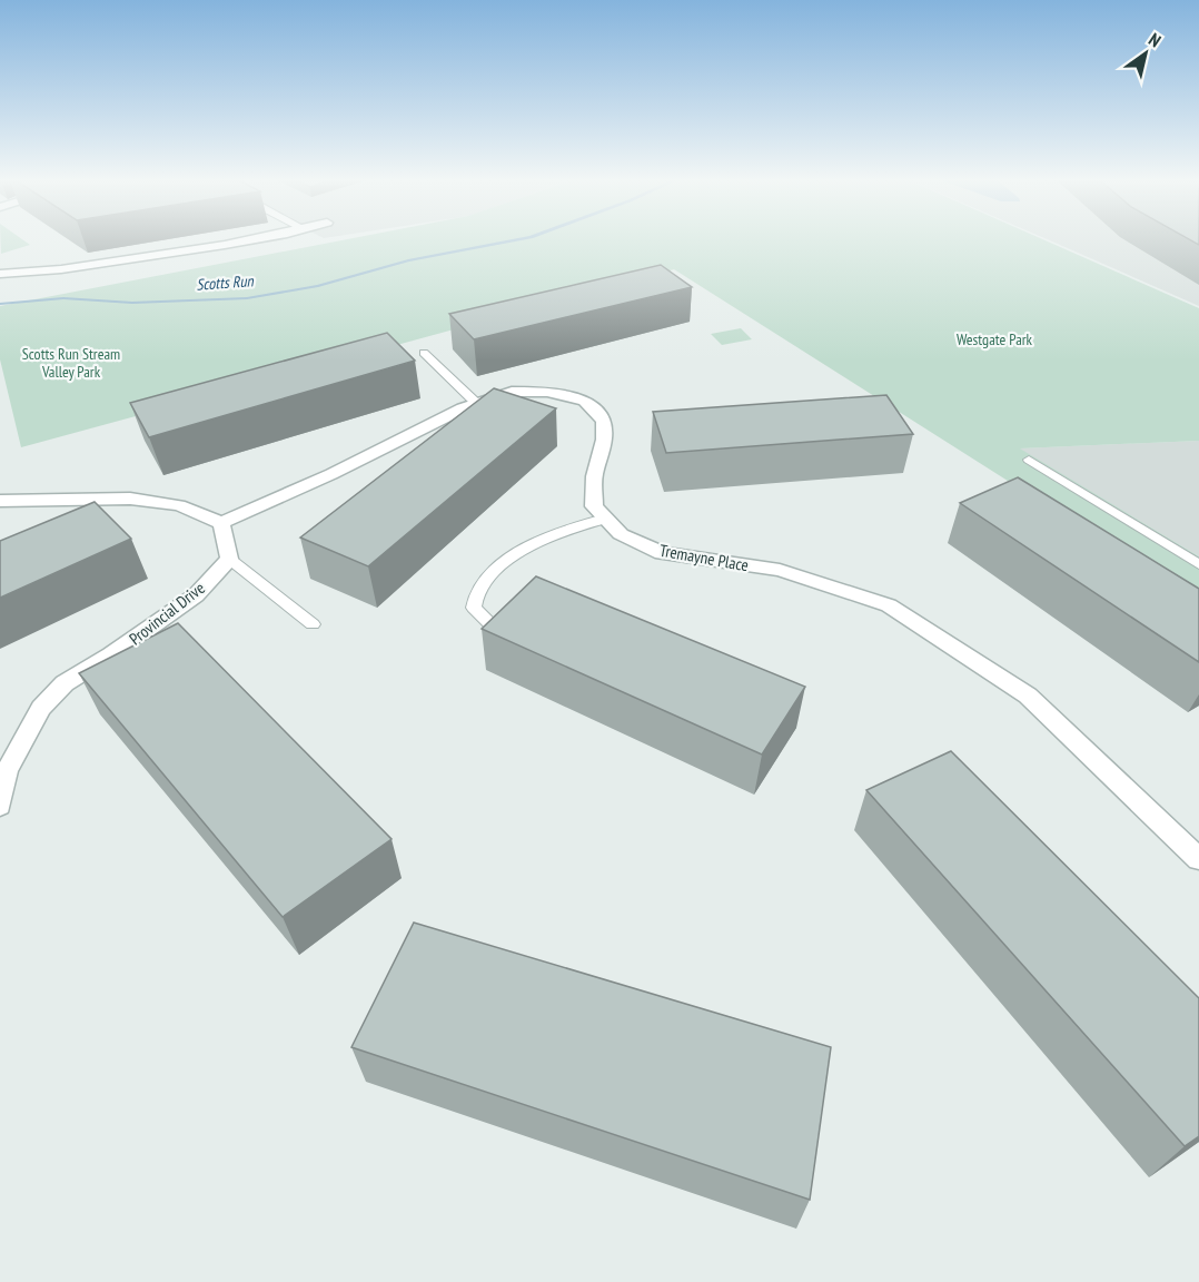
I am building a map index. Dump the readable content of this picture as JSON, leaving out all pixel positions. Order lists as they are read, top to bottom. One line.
{"streets":{"street":["Tremayne Place","Provincial Drive"]},"water":["Scotts Run"],"parks":["Westgate Park","Scotts Run Stream Valley Park"],"north":"top right"}
